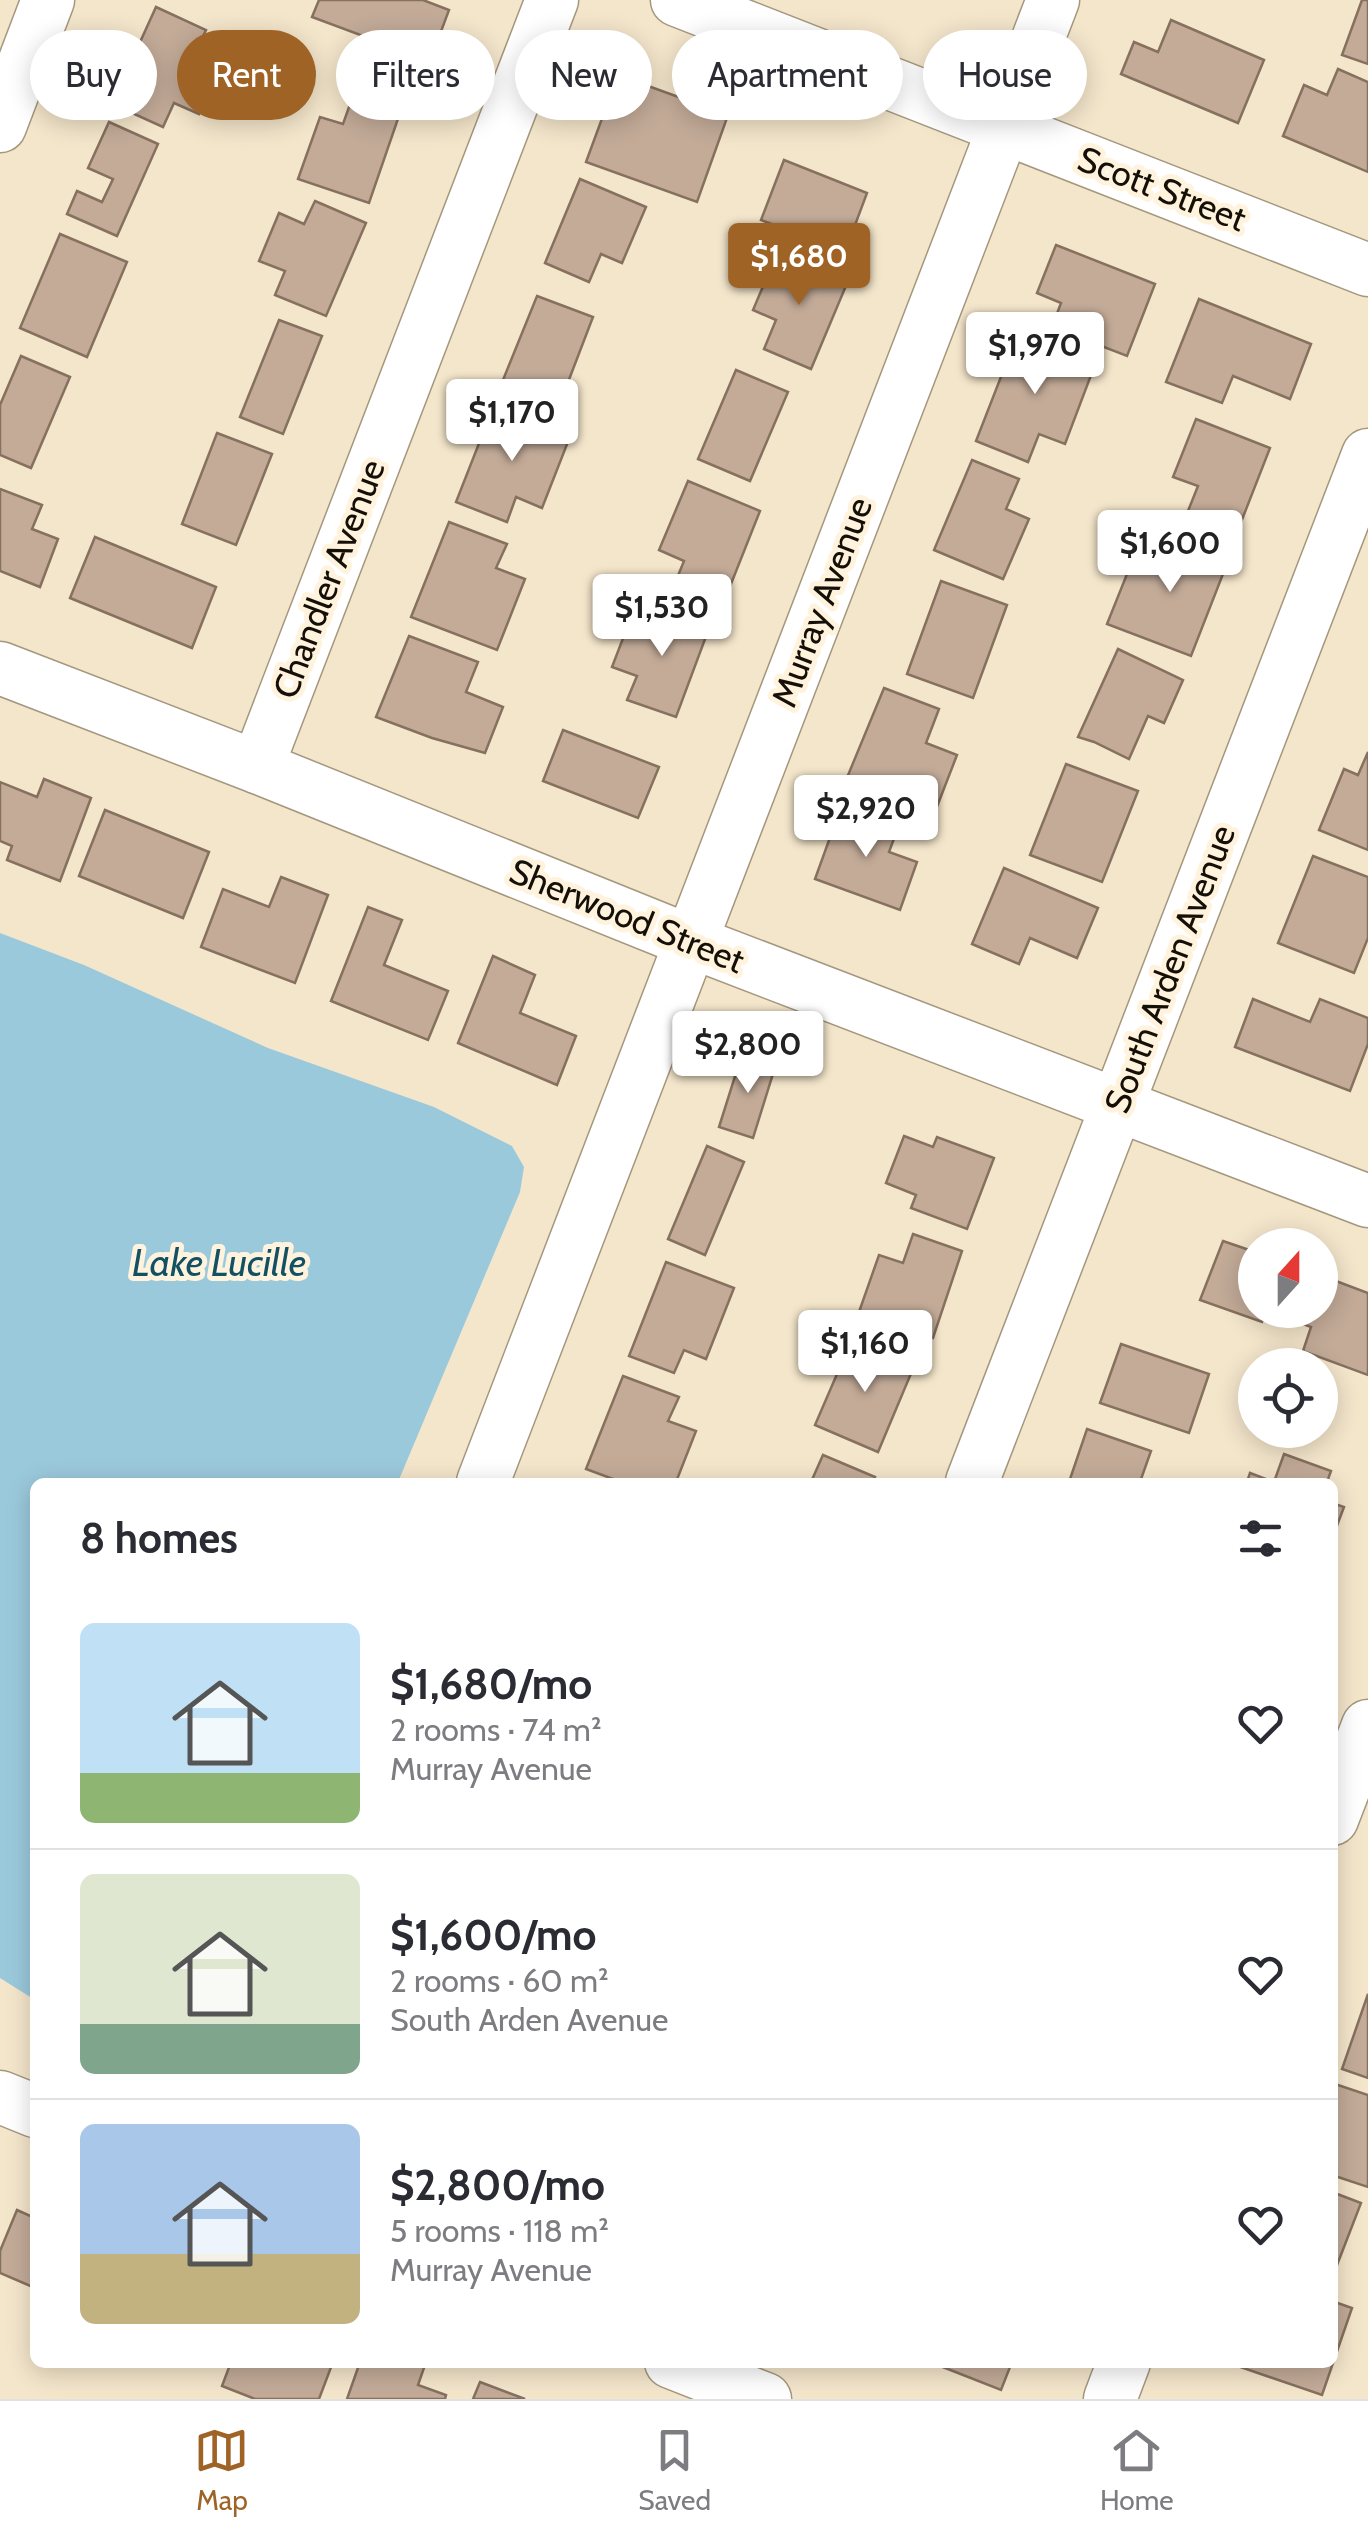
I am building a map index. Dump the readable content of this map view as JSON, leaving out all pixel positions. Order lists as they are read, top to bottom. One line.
{"streets":{"street":["Scott Street","Chandler Avenue","Murray Avenue","Sherwood Street","South Arden Avenue"]},"crossings":[["Scott Street","Murray Avenue"],["Chandler Avenue","Sherwood Street"],["Murray Avenue","Sherwood Street"],["Sherwood Street","South Arden Avenue"]],"water":["Lake Lucille"],"north":"top","page":{"chip":["Buy","Rent","Filters","New","Apartment","House"],"price":["$1,680","$1,970","$1,170","$1,600","$1,530","$2,920","$2,800","$1,160"],"heading":"8 homes","list":[{"name":"$1,680/mo","note":"2 rooms · 74 m² · Murray Avenue"},{"name":"$1,600/mo","note":"2 rooms · 60 m² · South Arden Avenue"},{"name":"$2,800/mo","note":"5 rooms · 118 m² · Murray Avenue"}],"tabs":["Map","Saved","Home"]}}
